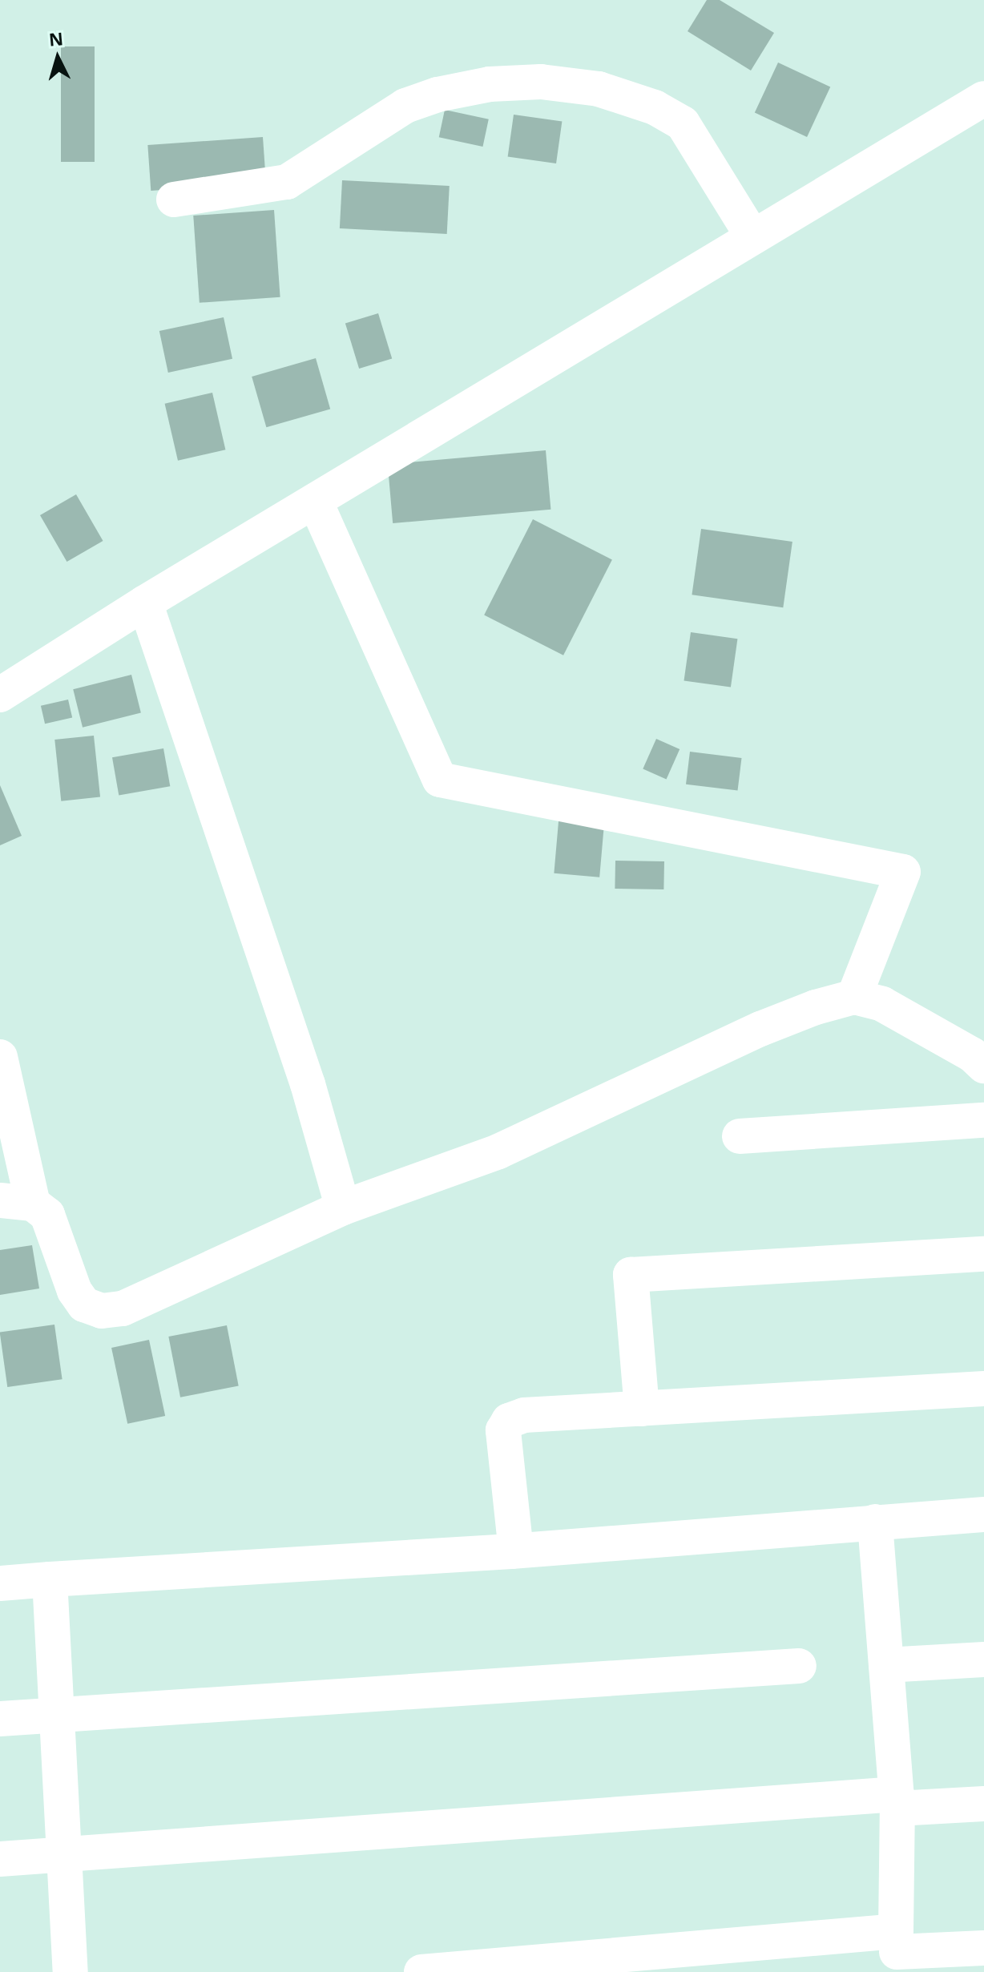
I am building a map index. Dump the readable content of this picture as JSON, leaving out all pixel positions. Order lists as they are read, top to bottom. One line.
{"north":"top"}
